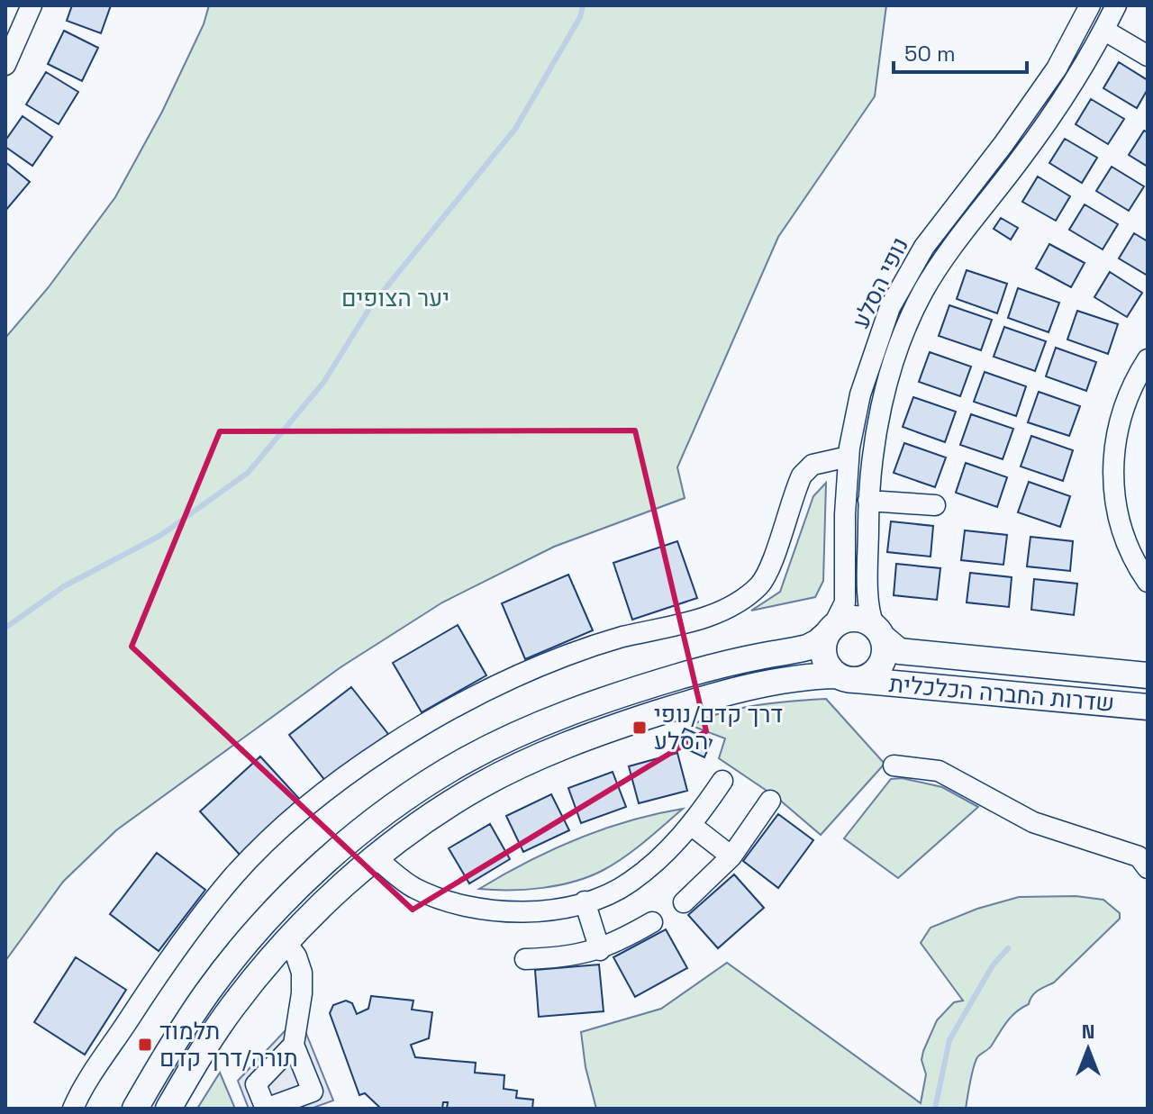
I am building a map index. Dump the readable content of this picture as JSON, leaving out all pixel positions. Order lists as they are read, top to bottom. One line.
{"streets":{"main road":["שדרות החברה הכלכלית"],"street":["נופי הסלע"]},"crossings":[["נופי הסלע","שדרות החברה הכלכלית"]],"parks":["יער הצופים"],"places":{"transit":["דרך קדם/נופי הסלע","תלמוד תורה/דרך קדם"]},"scale_bar":"50 m","north":"top"}
